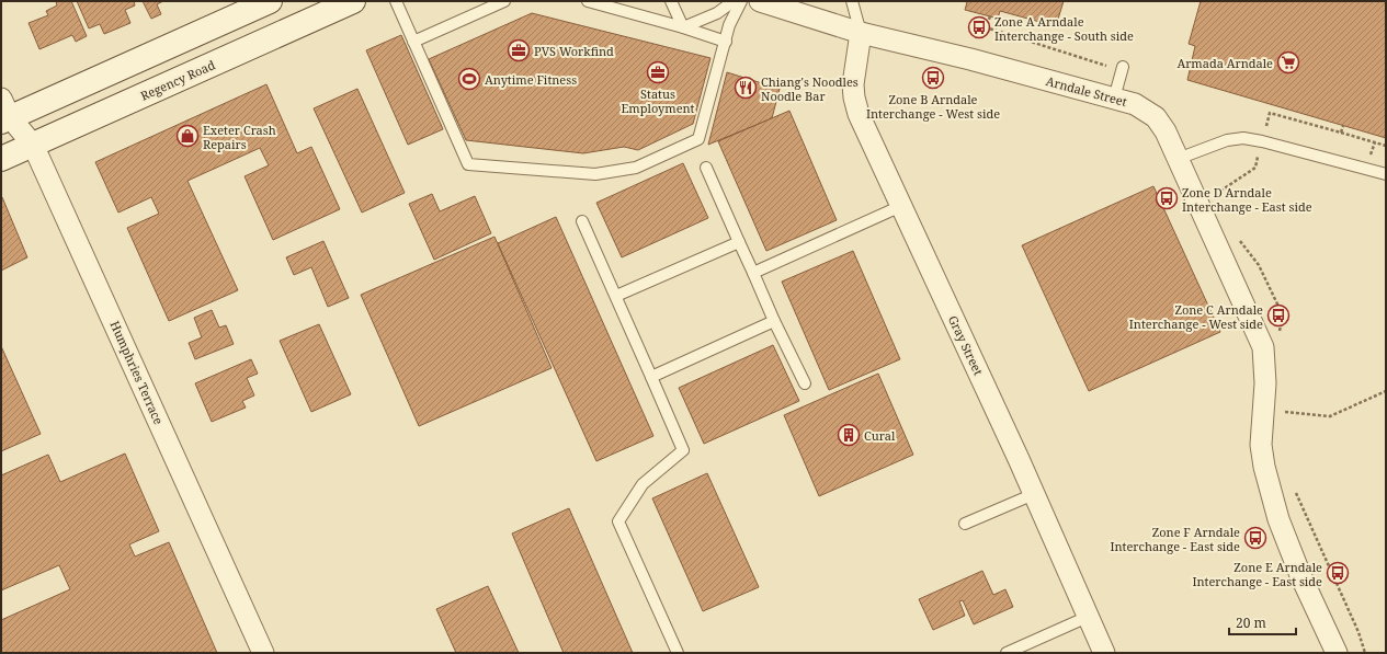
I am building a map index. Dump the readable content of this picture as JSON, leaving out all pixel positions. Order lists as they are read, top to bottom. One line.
{"streets":{"main road":["Regency Road"],"street":["Arndale Street","Gray Street","Humphries Terrace"]},"crossings":[["Regency Road","Humphries Terrace"],["Arndale Street","Gray Street"]],"places":{"bus stop":["Zone A Arndale Interchange - South side","Zone B Arndale Interchange - West side","Zone D Arndale Interchange - East side","Zone C Arndale Interchange - West side","Zone F Arndale Interchange - East side","Zone E Arndale Interchange - East side"],"office":["PVS Workfind","Status Employment"],"supermarket":["Armada Arndale"],"sports":["Anytime Fitness"],"restaurant":["Chiang's Noodles Noodle Bar"],"shop":["Exeter Crash Repairs"],"building":["Cural"]},"scale_bar":"20 m"}
